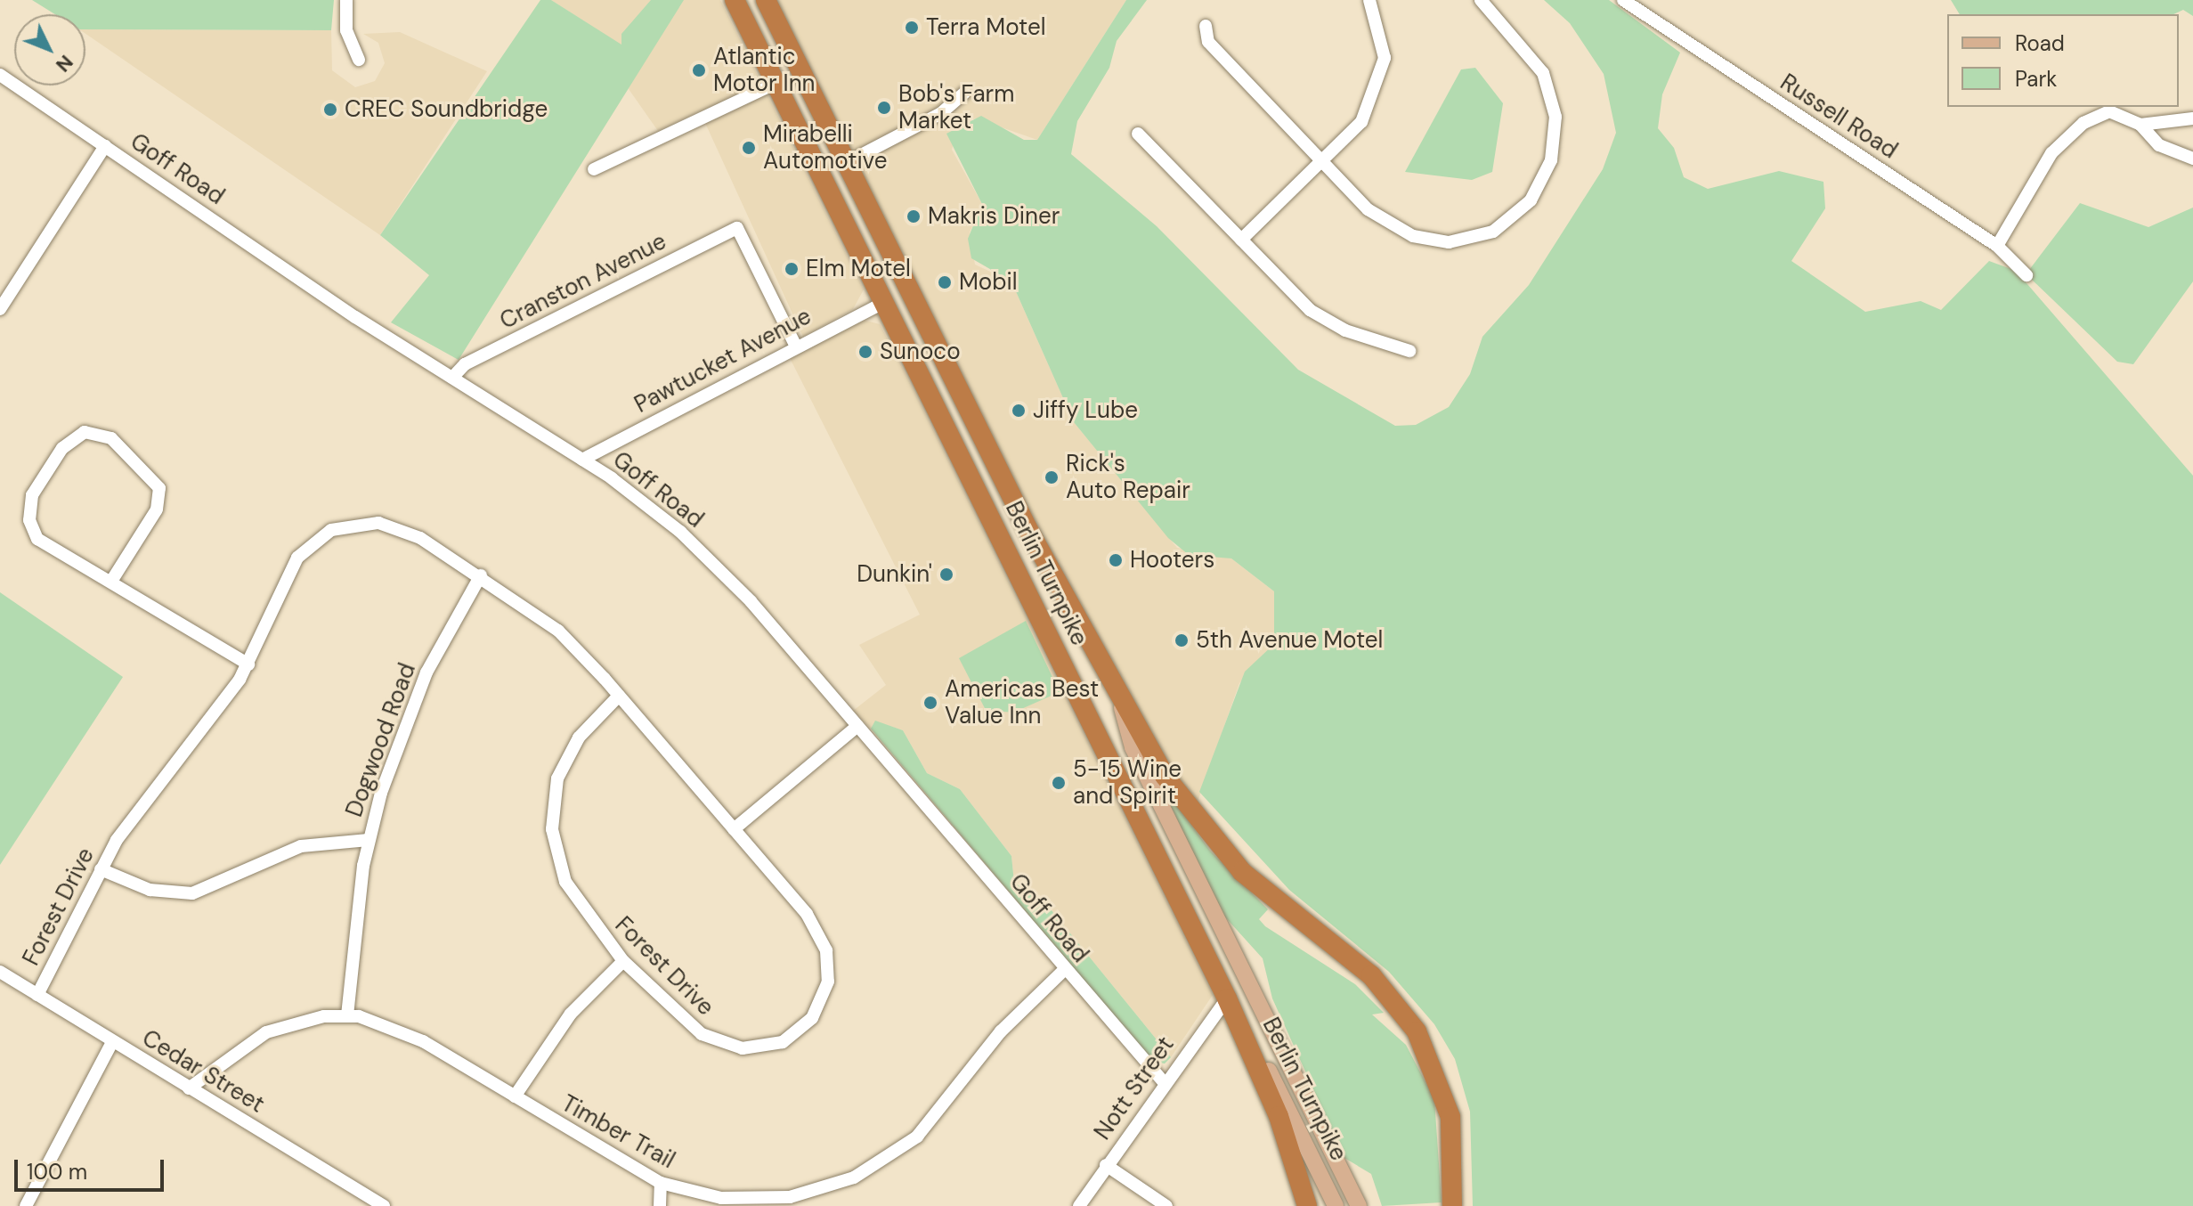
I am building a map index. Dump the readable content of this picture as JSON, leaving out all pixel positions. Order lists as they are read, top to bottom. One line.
{"streets":{"highway":["Berlin Turnpike"],"street":["Russell Road","Goff Road","Cranston Avenue","Pawtucket Avenue","Dogwood Road","Forest Drive","Cedar Street","Nott Street","Timber Trail"]},"crossings":[["Goff Road","Cranston Avenue"],["Goff Road","Pawtucket Avenue"],["Goff Road","Nott Street"],["Goff Road","Timber Trail"],["Cranston Avenue","Pawtucket Avenue"],["Pawtucket Avenue","Berlin Turnpike"],["Berlin Turnpike","Nott Street"],["Dogwood Road","Forest Drive"],["Dogwood Road","Timber Trail"],["Forest Drive","Cedar Street"],["Cedar Street","Timber Trail"]],"places":["Terra Motel","Atlantic Motor Inn","Bob's Farm Market","CREC Soundbridge","Mirabelli Automotive","Makris Diner","Elm Motel","Mobil","Sunoco","Jiffy Lube","Rick's Auto Repair","Hooters","Dunkin'","5th Avenue Motel","Americas Best Value Inn","5-15 Wine and Spirit"],"legend":["Road","Park"],"scale_bar":"100 m","north":"bottom right"}
